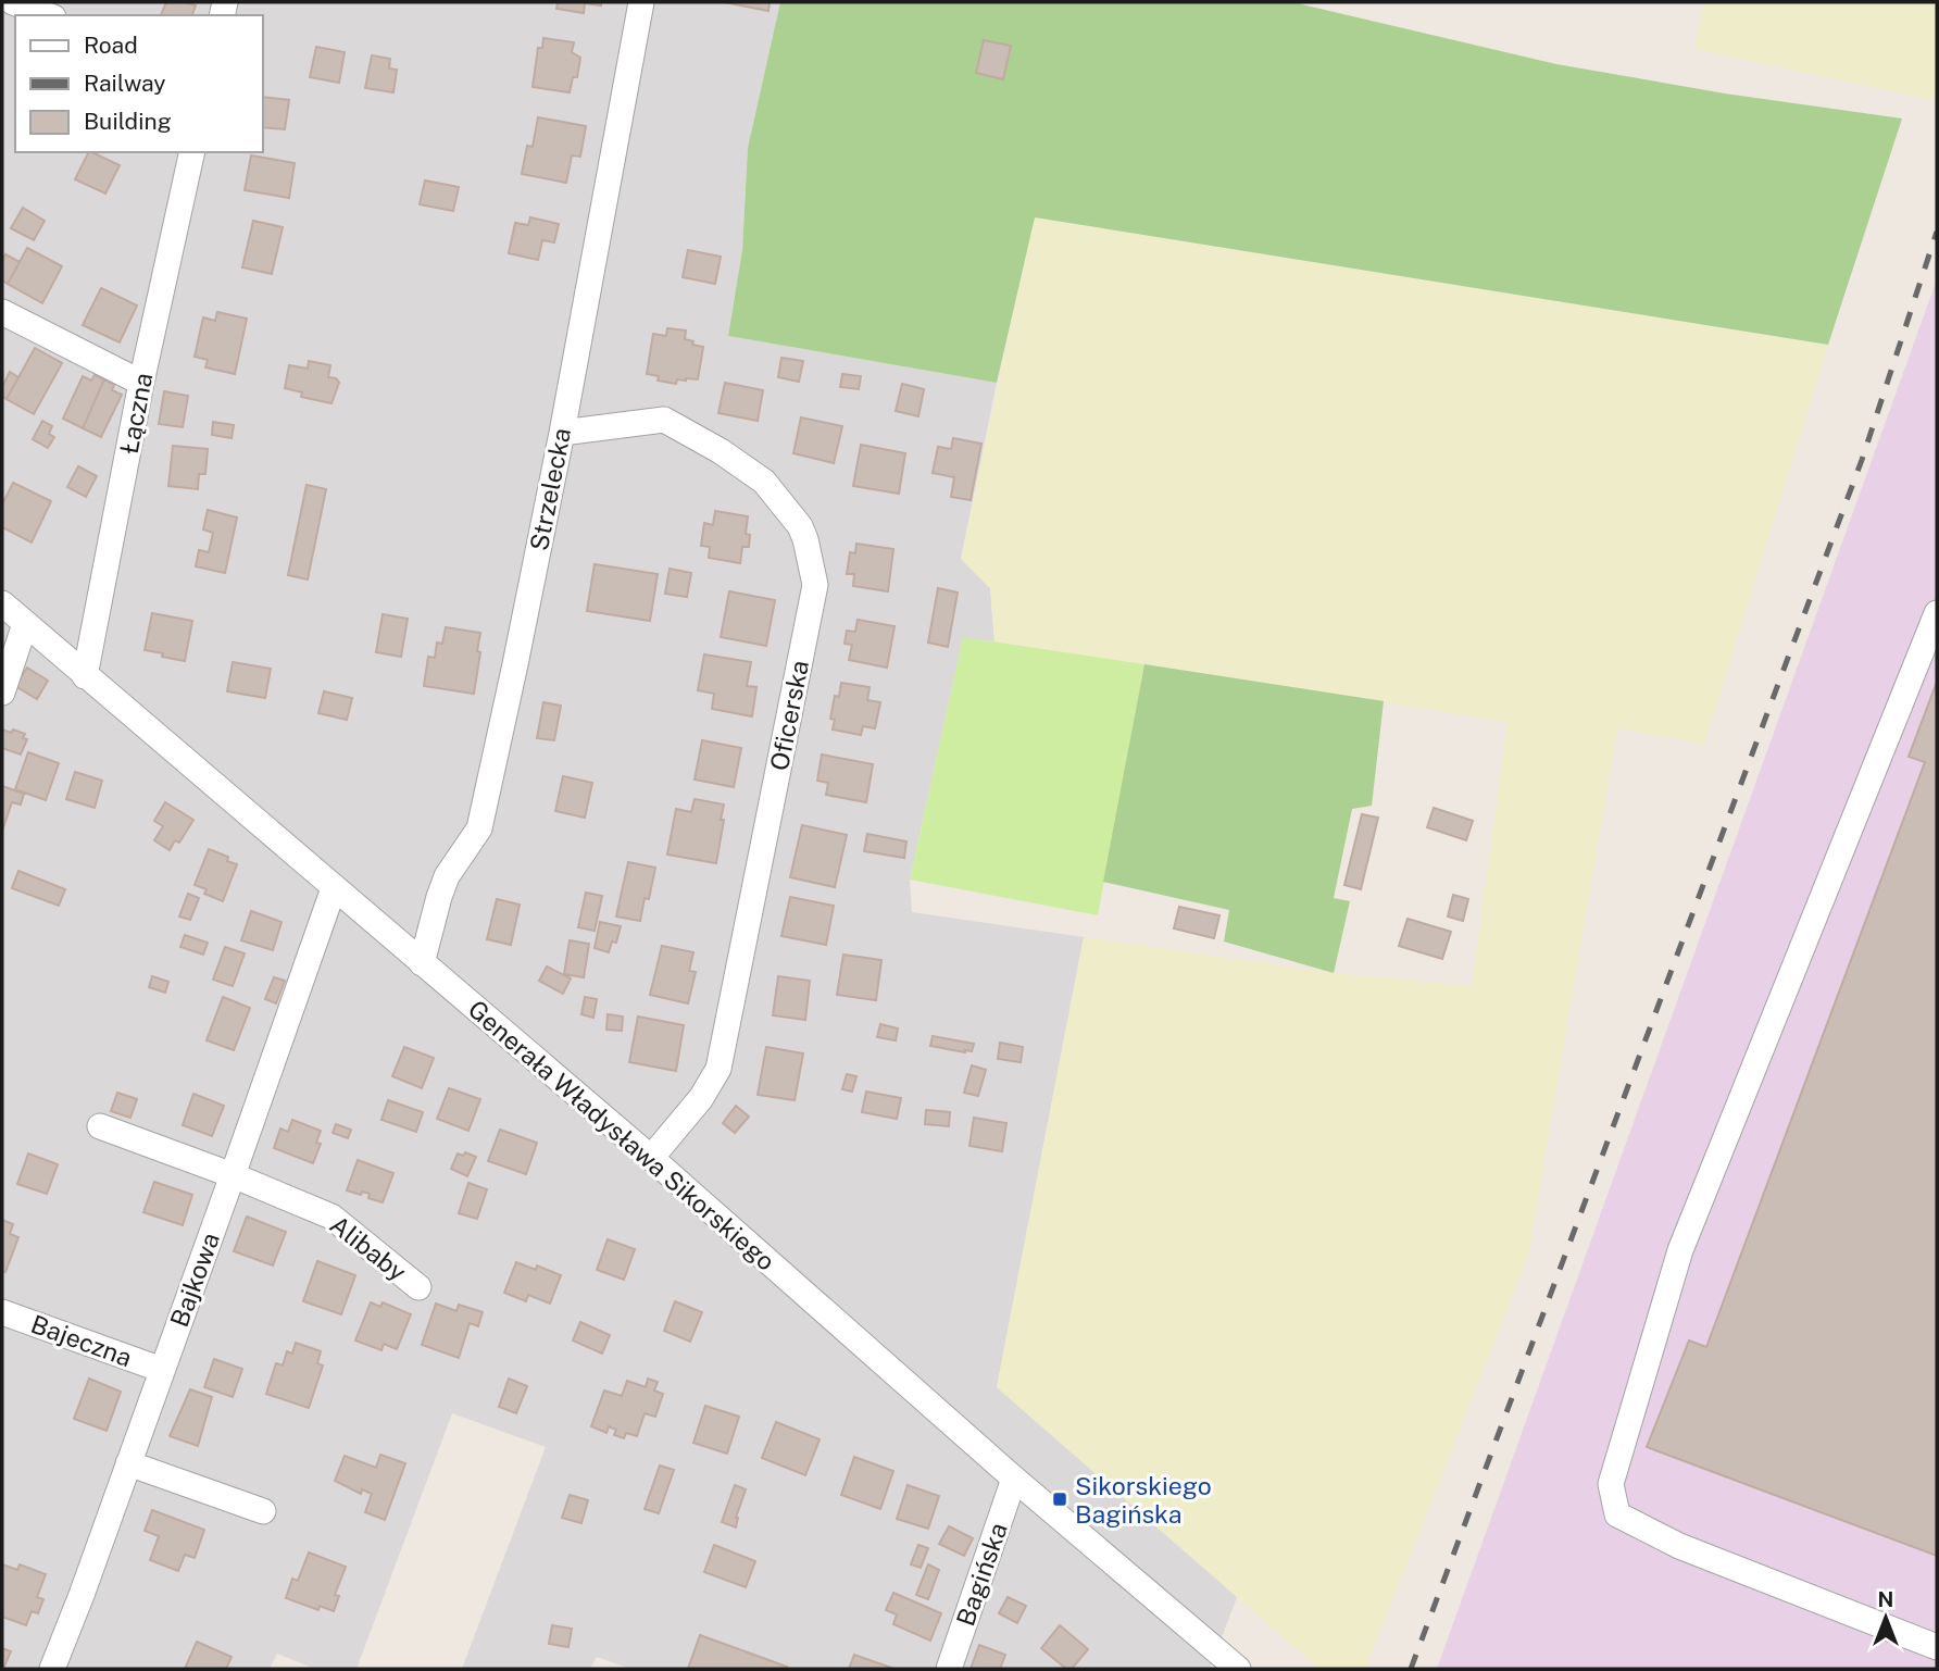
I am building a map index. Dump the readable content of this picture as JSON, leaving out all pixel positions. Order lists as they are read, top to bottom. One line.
{"streets":{"street":["Łączna","Strzelecka","Oficerska","Generała Władysława Sikorskiego","Alibaby","Bajkowa","Bajeczna","Bagińska"]},"crossings":[["Łączna","Generała Władysława Sikorskiego"],["Strzelecka","Oficerska"],["Strzelecka","Generała Władysława Sikorskiego"],["Oficerska","Generała Władysława Sikorskiego"],["Generała Władysława Sikorskiego","Bajkowa"],["Generała Władysława Sikorskiego","Bagińska"],["Alibaby","Bajkowa"],["Bajkowa","Bajeczna"]],"places":{"transit":["Sikorskiego Bagińska"]},"legend":["Road","Railway","Building"],"north":"top"}
